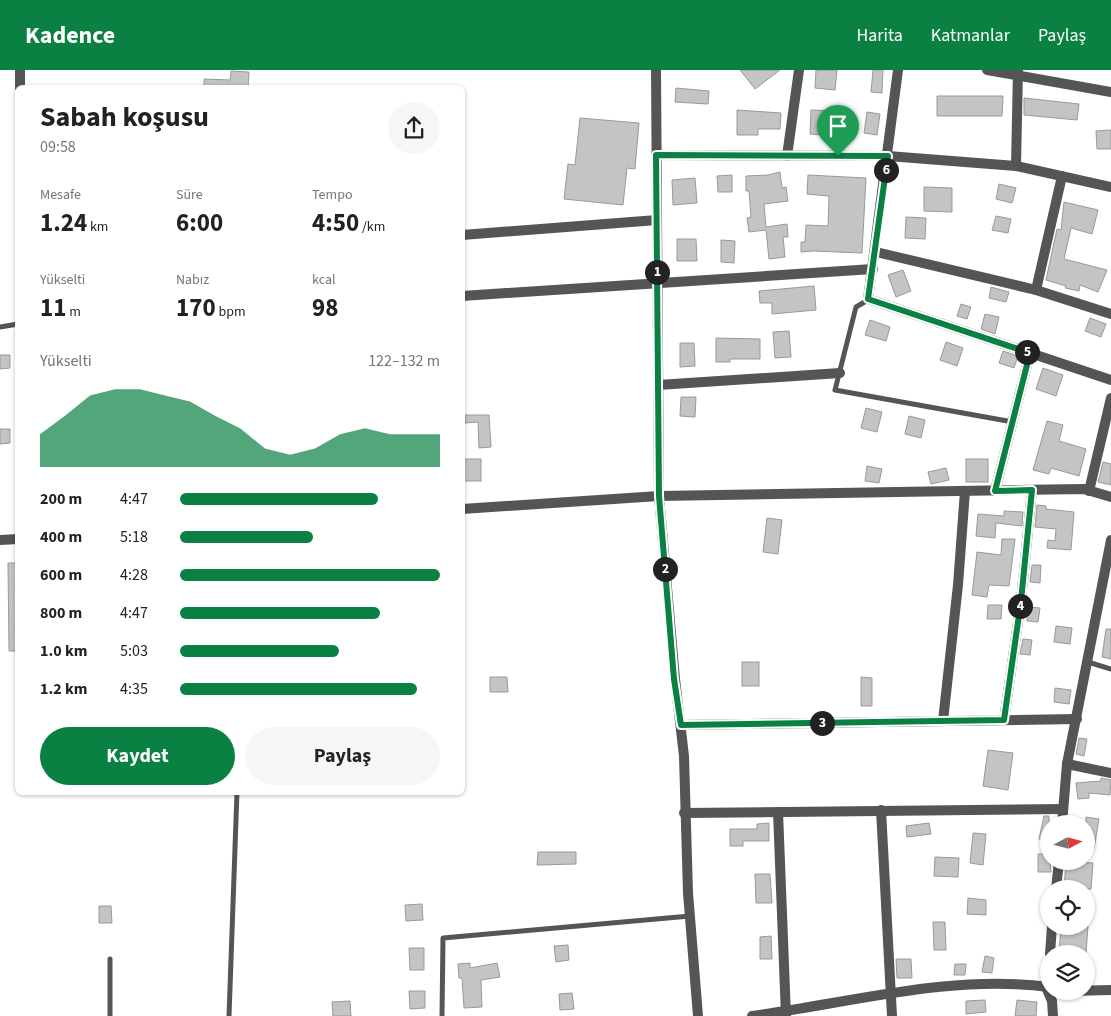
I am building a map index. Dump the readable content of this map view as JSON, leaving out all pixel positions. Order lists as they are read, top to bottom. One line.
{"north":"right","page":{"header":"Kadence","nav":["Harita","Katmanlar","Paylaş"],"heading":["Sabah koşusu","09:58"],"pins":["6","1","5","2","4","3"],"stats":[["Mesafe","1.24 km"],["Süre","6:00"],["Tempo","4:50 /km"],["Yükselti","11 m"],["Nabız","170 bpm"],["kcal","98"]],"chart":["Yükselti","122–132 m"],"list":[{"name":"200 m","note":"4:47"},{"name":"400 m","note":"5:18"},{"name":"600 m","note":"4:28"},{"name":"800 m","note":"4:47"},{"name":"1.0 km","note":"5:03"},{"name":"1.2 km","note":"4:35"}],"buttons":["Kaydet","Paylaş"]}}
